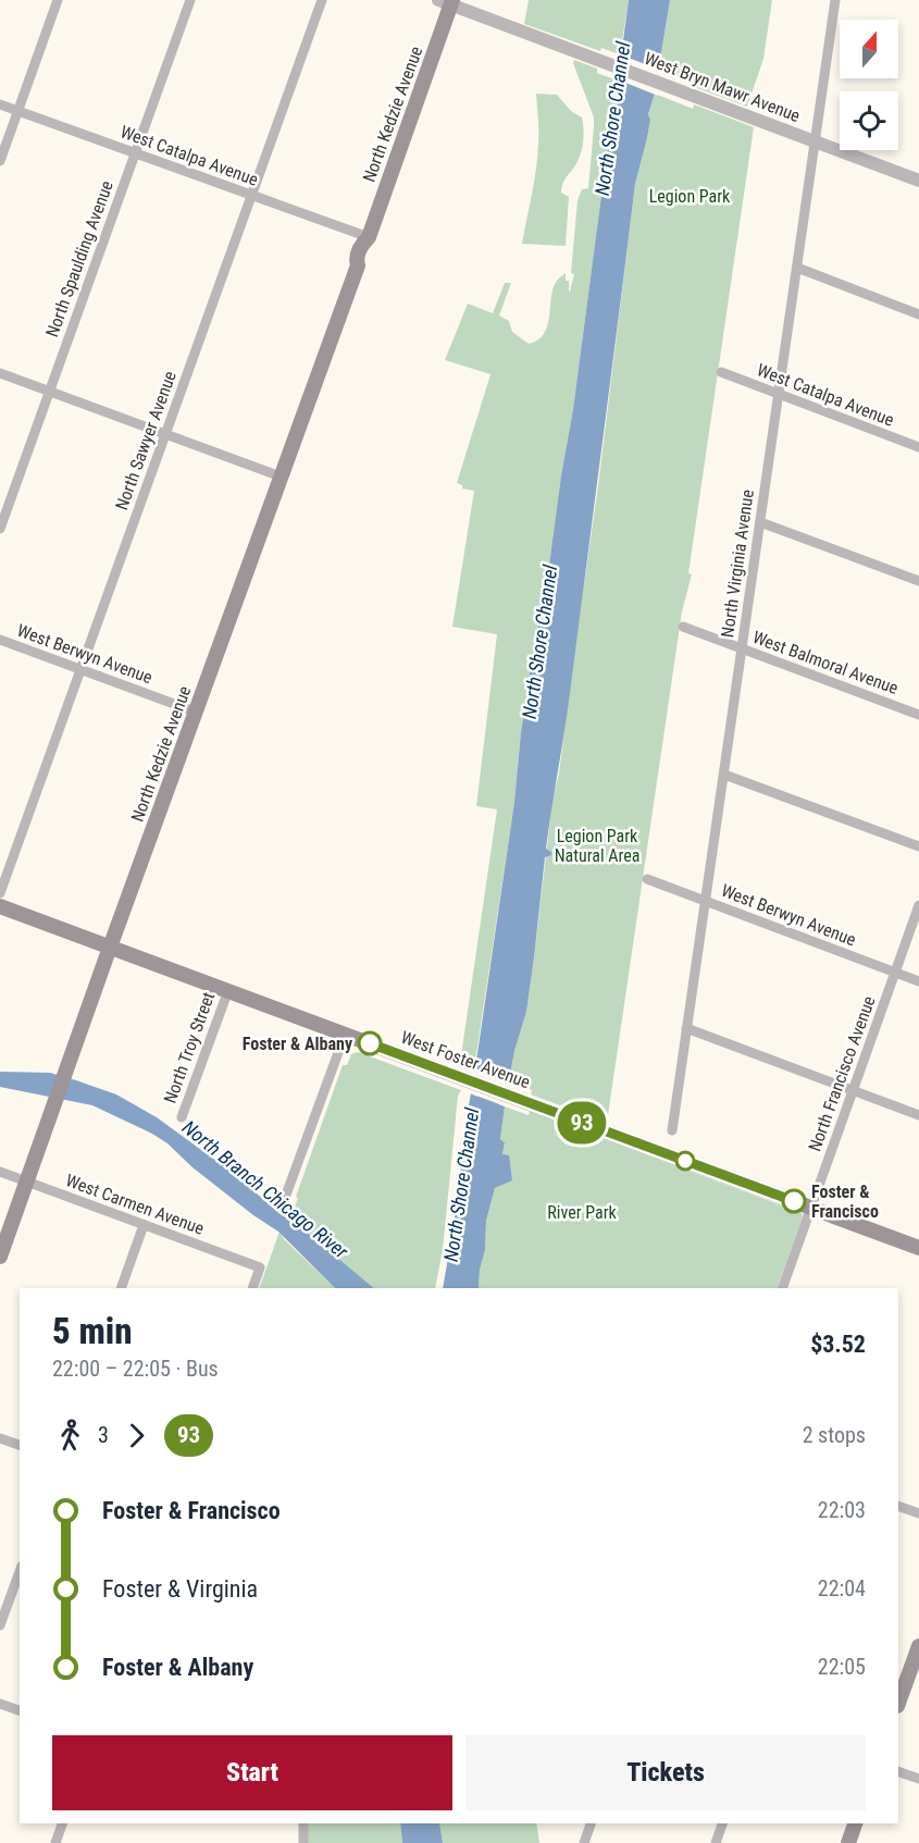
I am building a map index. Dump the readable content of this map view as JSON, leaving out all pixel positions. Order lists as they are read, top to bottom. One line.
{"streets":{"main road":["North Kedzie Avenue","West Foster Avenue"],"street":["West Bryn Mawr Avenue","West Catalpa Avenue","North Spaulding Avenue","North Sawyer Avenue","North Virginia Avenue","West Berwyn Avenue","West Balmoral Avenue","North Troy Street","North Francisco Avenue","West Carmen Avenue"]},"crossings":[["West Bryn Mawr Avenue","North Kedzie Avenue"],["West Bryn Mawr Avenue","North Virginia Avenue"],["North Kedzie Avenue","West Catalpa Avenue"],["North Kedzie Avenue","West Berwyn Avenue"],["North Kedzie Avenue","West Foster Avenue"],["North Kedzie Avenue","West Carmen Avenue"],["West Catalpa Avenue","North Spaulding Avenue"],["West Catalpa Avenue","North Sawyer Avenue"],["West Catalpa Avenue","North Virginia Avenue"],["North Sawyer Avenue","West Berwyn Avenue"],["North Virginia Avenue","West Berwyn Avenue"],["North Virginia Avenue","West Balmoral Avenue"],["West Berwyn Avenue","North Francisco Avenue"],["North Troy Street","West Foster Avenue"],["West Foster Avenue","North Francisco Avenue"]],"water":["North Shore Channel","North Branch Chicago River"],"parks":["Legion Park","Legion Park Natural Area","River Park"],"places":["Foster & Albany","Foster & Francisco"],"lines":["bus line 93"],"north":"top","page":{"on_map":"93","heading":["5 min","22:00 – 22:05 · Bus","$3.52"],"legs":["3","93","2 stops"],"list":[{"name":"Foster & Francisco","value":"22:03"},{"name":"Foster & Virginia","value":"22:04"},{"name":"Foster & Albany","value":"22:05"}],"buttons":["Start","Tickets"]}}
